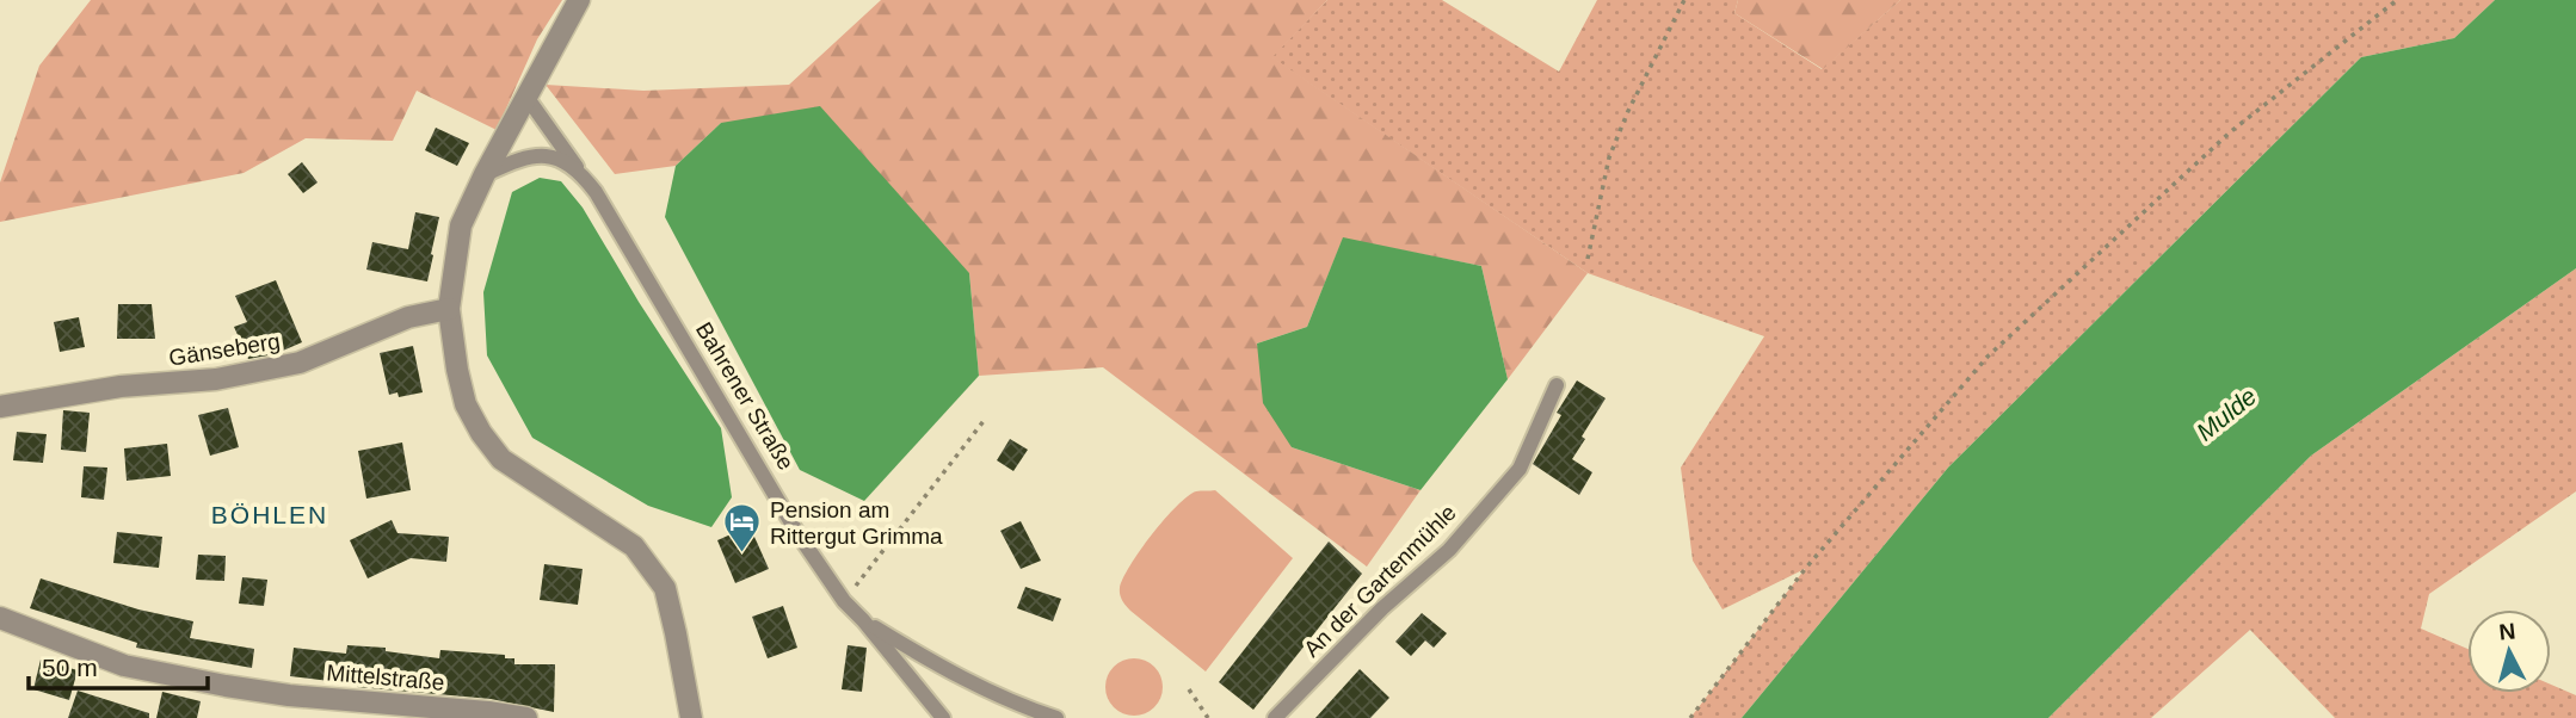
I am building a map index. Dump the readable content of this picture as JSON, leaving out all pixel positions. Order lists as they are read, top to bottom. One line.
{"streets":{"street":["Gänseberg","Mittelstraße"],"lane":["Bahrener Straße","An der Gartenmühle"]},"districts":["BÖHLEN"],"water":["Mulde"],"places":{"hotel":["Pension am Rittergut Grimma"]},"scale_bar":"50 m","north":"top"}
